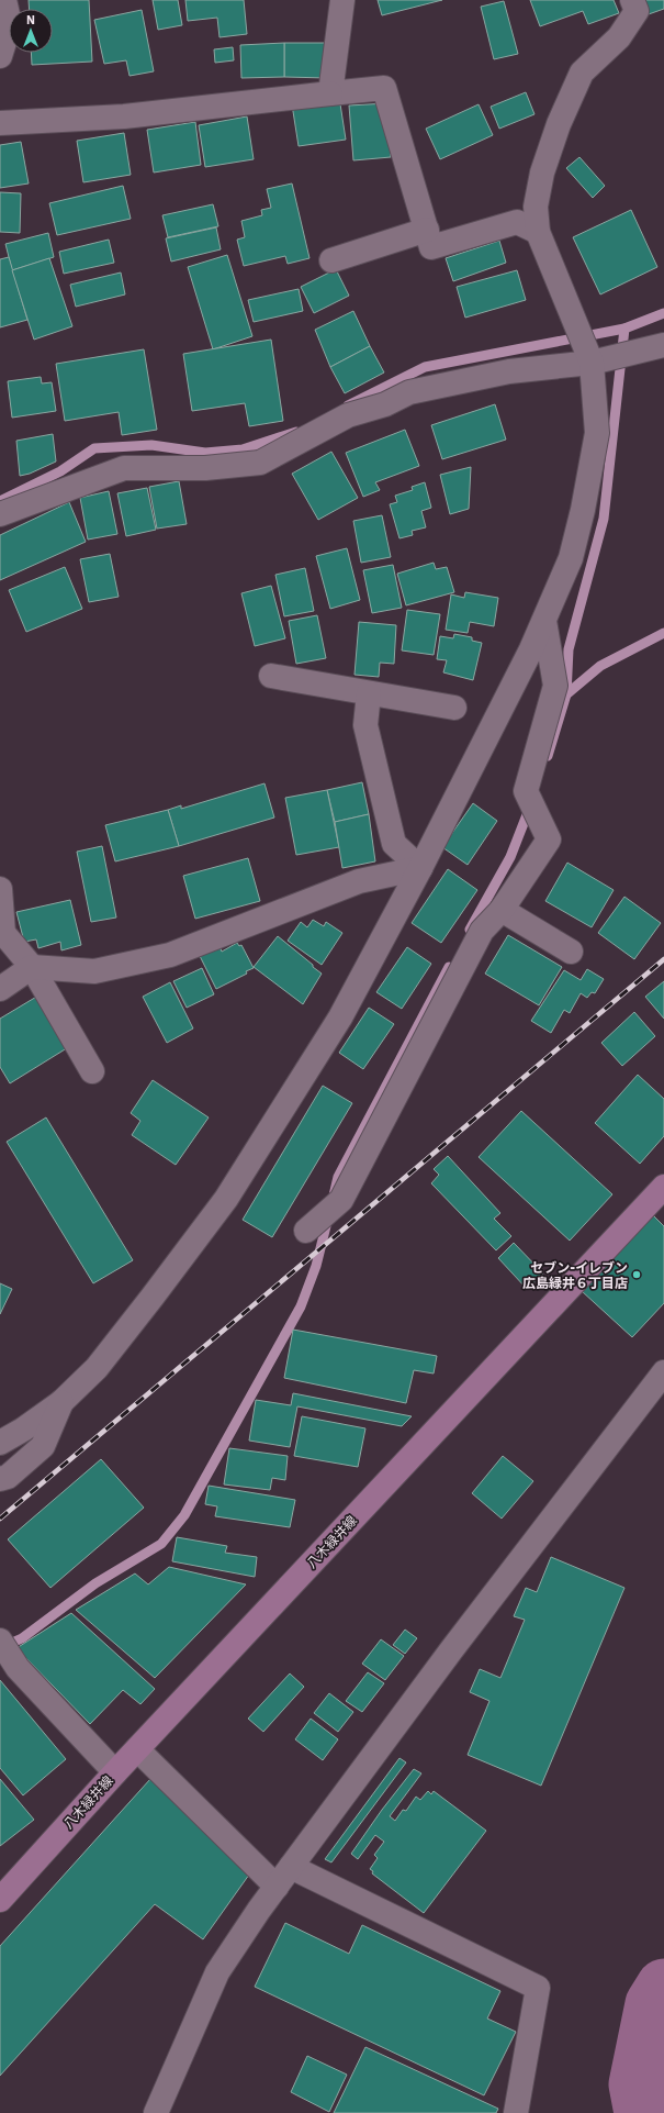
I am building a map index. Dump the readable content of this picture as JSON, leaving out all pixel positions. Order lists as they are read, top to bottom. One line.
{"streets":{"main road":["八木緑井線"]},"places":["セブン‐イレブン 広島緑井６丁目店"],"north":"top"}
